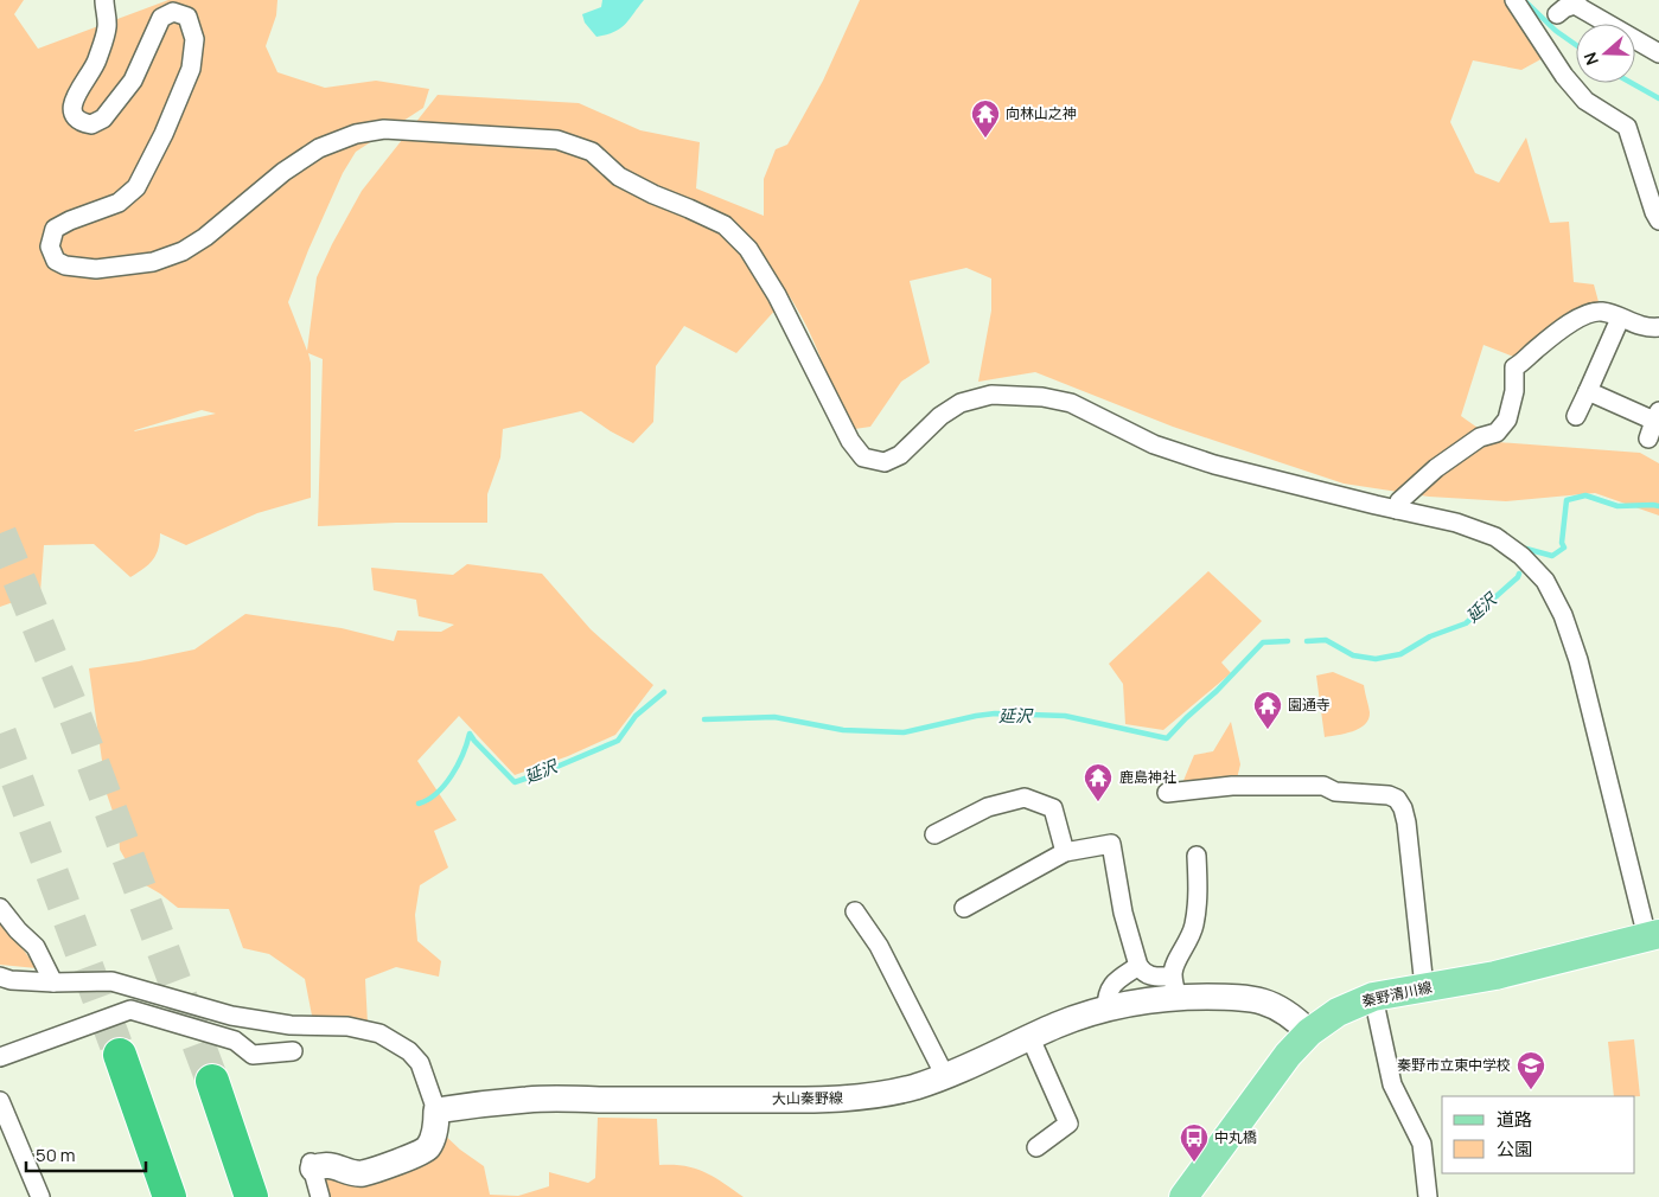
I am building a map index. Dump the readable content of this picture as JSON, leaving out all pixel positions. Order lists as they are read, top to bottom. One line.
{"streets":{"main road":["秦野清川線","大山秦野線"]},"crossings":[["秦野清川線","大山秦野線"]],"water":["延沢"],"places":{"temple":["向林山之神","園通寺","鹿島神社"],"school or university":["秦野市立東中学校"],"bus stop":["中丸橋"]},"legend":["道路","公園"],"scale_bar":"50 m","north":"left"}
